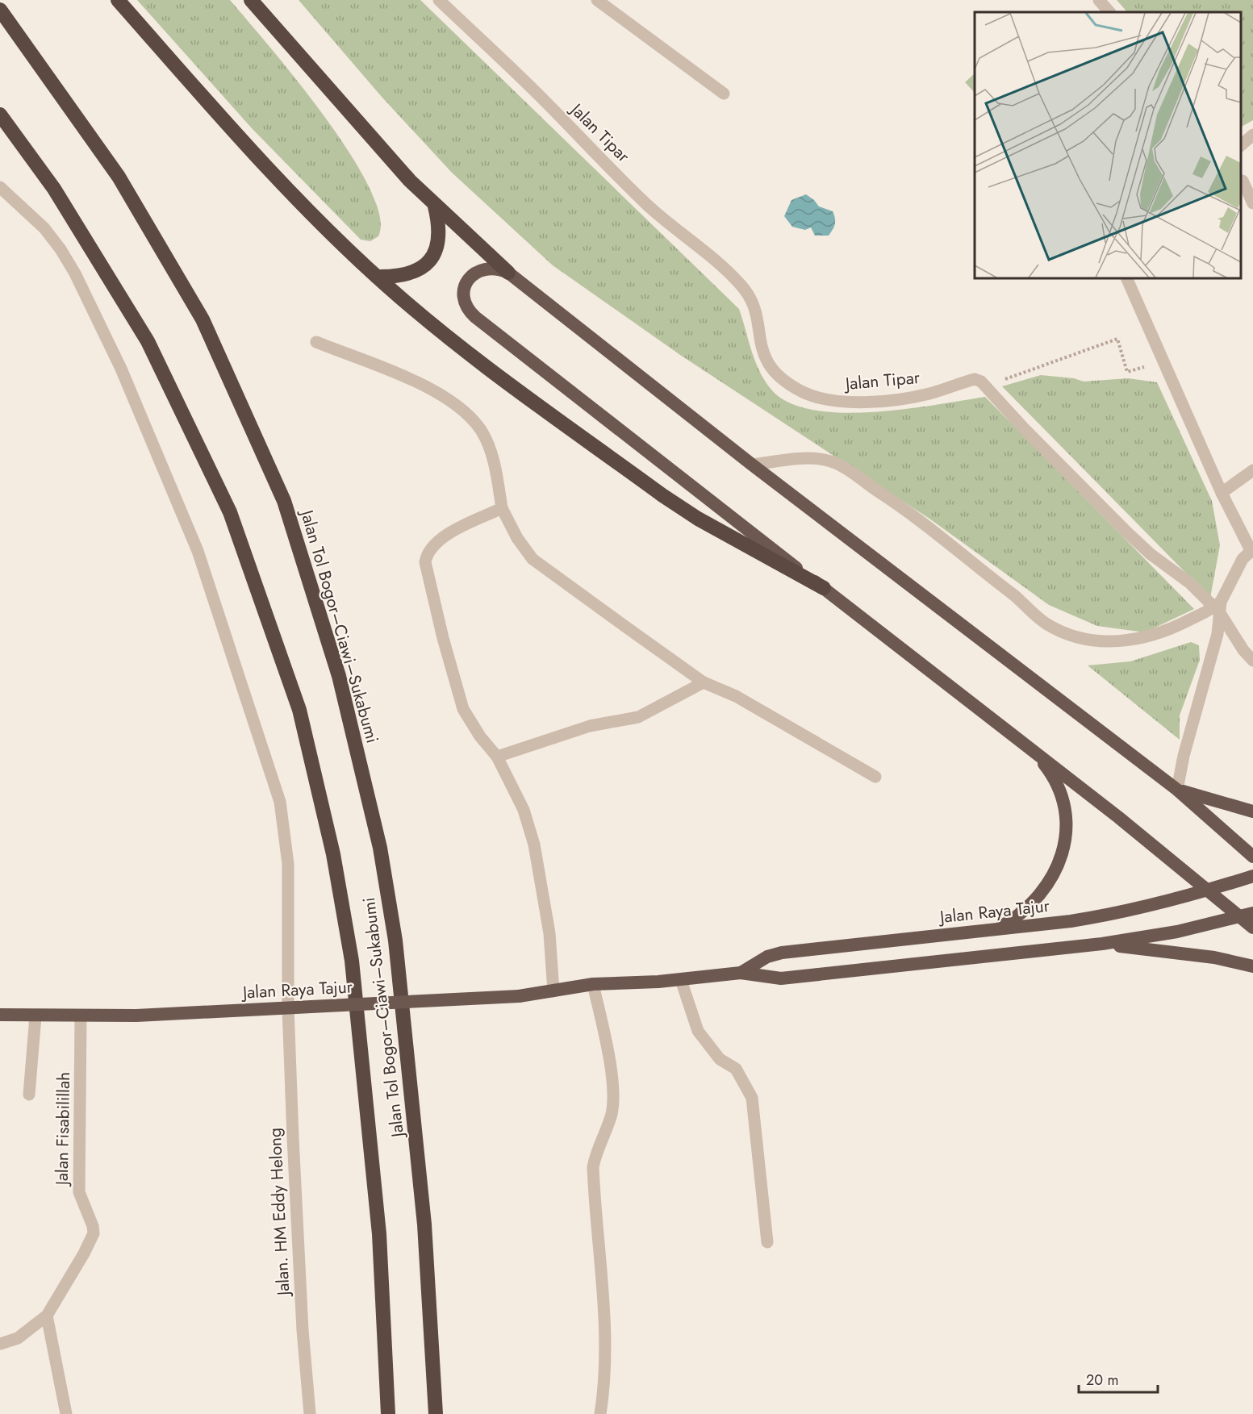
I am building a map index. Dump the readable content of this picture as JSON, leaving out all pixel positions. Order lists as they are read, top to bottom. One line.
{"streets":{"highway":["Jalan Tol Bogor–Ciawi–Sukabumi","Jalan Raya Tajur"],"street":["Jalan Tipar","Jalan Fisabilillah","Jalan. HM Eddy Helong"]},"crossings":[["Jalan Raya Tajur","Jalan Fisabilillah"],["Jalan Raya Tajur","Jalan. HM Eddy Helong"]],"scale_bar":"20 m"}
